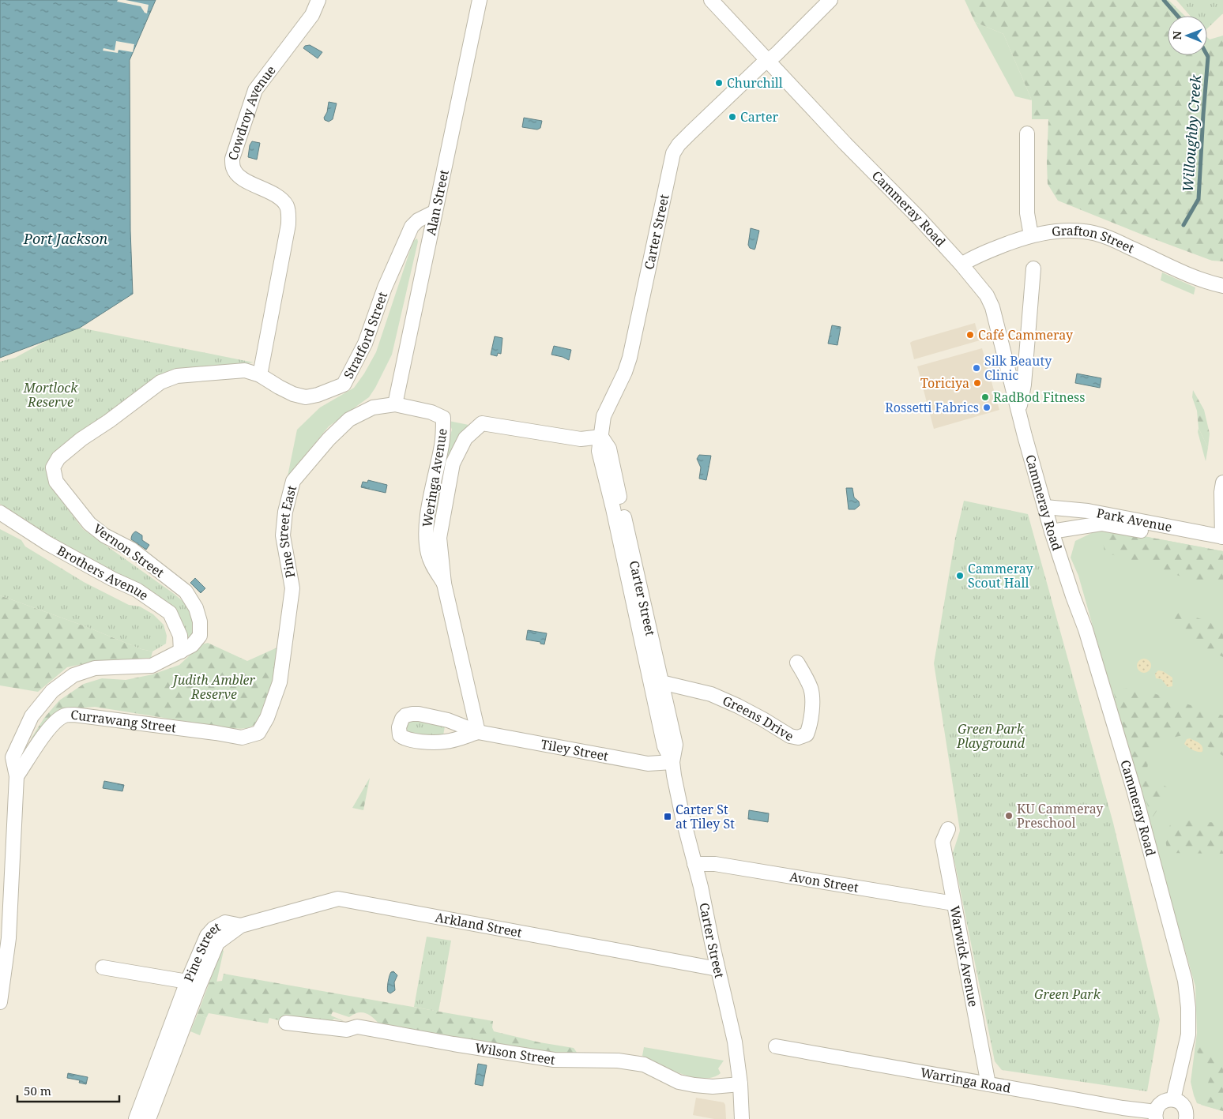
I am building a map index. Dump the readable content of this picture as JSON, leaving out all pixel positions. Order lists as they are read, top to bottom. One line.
{"streets":{"street":["Cowdroy Avenue","Alan Street","Cammeray Road","Carter Street","Grafton Street","Stratford Street","Weringa Avenue","Park Avenue","Pine Street East","Vernon Street","Brothers Avenue","Greens Drive","Currawang Street","Tiley Street","Avon Street","Arkland Street","Pine Street","Warwick Avenue","Wilson Street","Warringa Road"]},"crossings":[["Cowdroy Avenue","Stratford Street"],["Cowdroy Avenue","Vernon Street"],["Alan Street","Stratford Street"],["Alan Street","Weringa Avenue"],["Alan Street","Pine Street East"],["Cammeray Road","Carter Street"],["Cammeray Road","Grafton Street"],["Cammeray Road","Park Avenue"],["Carter Street","Weringa Avenue"],["Carter Street","Greens Drive"],["Carter Street","Tiley Street"],["Carter Street","Avon Street"],["Carter Street","Arkland Street"],["Carter Street","Wilson Street"],["Stratford Street","Vernon Street"],["Weringa Avenue","Pine Street East"],["Weringa Avenue","Tiley Street"],["Pine Street East","Currawang Street"],["Vernon Street","Brothers Avenue"],["Vernon Street","Currawang Street"],["Avon Street","Warwick Avenue"],["Arkland Street","Pine Street"],["Warwick Avenue","Warringa Road"]],"water":["Willoughby Creek","Port Jackson"],"parks":["Mortlock Reserve","Judith Ambler Reserve","Green Park Playground","Green Park"],"places":{"other":["Churchill","Carter","Café Cammeray","Silk Beauty Clinic","Toriciya","RadBod Fitness","Rossetti Fabrics","Cammeray Scout Hall","KU Cammeray Preschool"],"transit":["Carter St at Tiley St"]},"scale_bar":"50 m","north":"left"}
